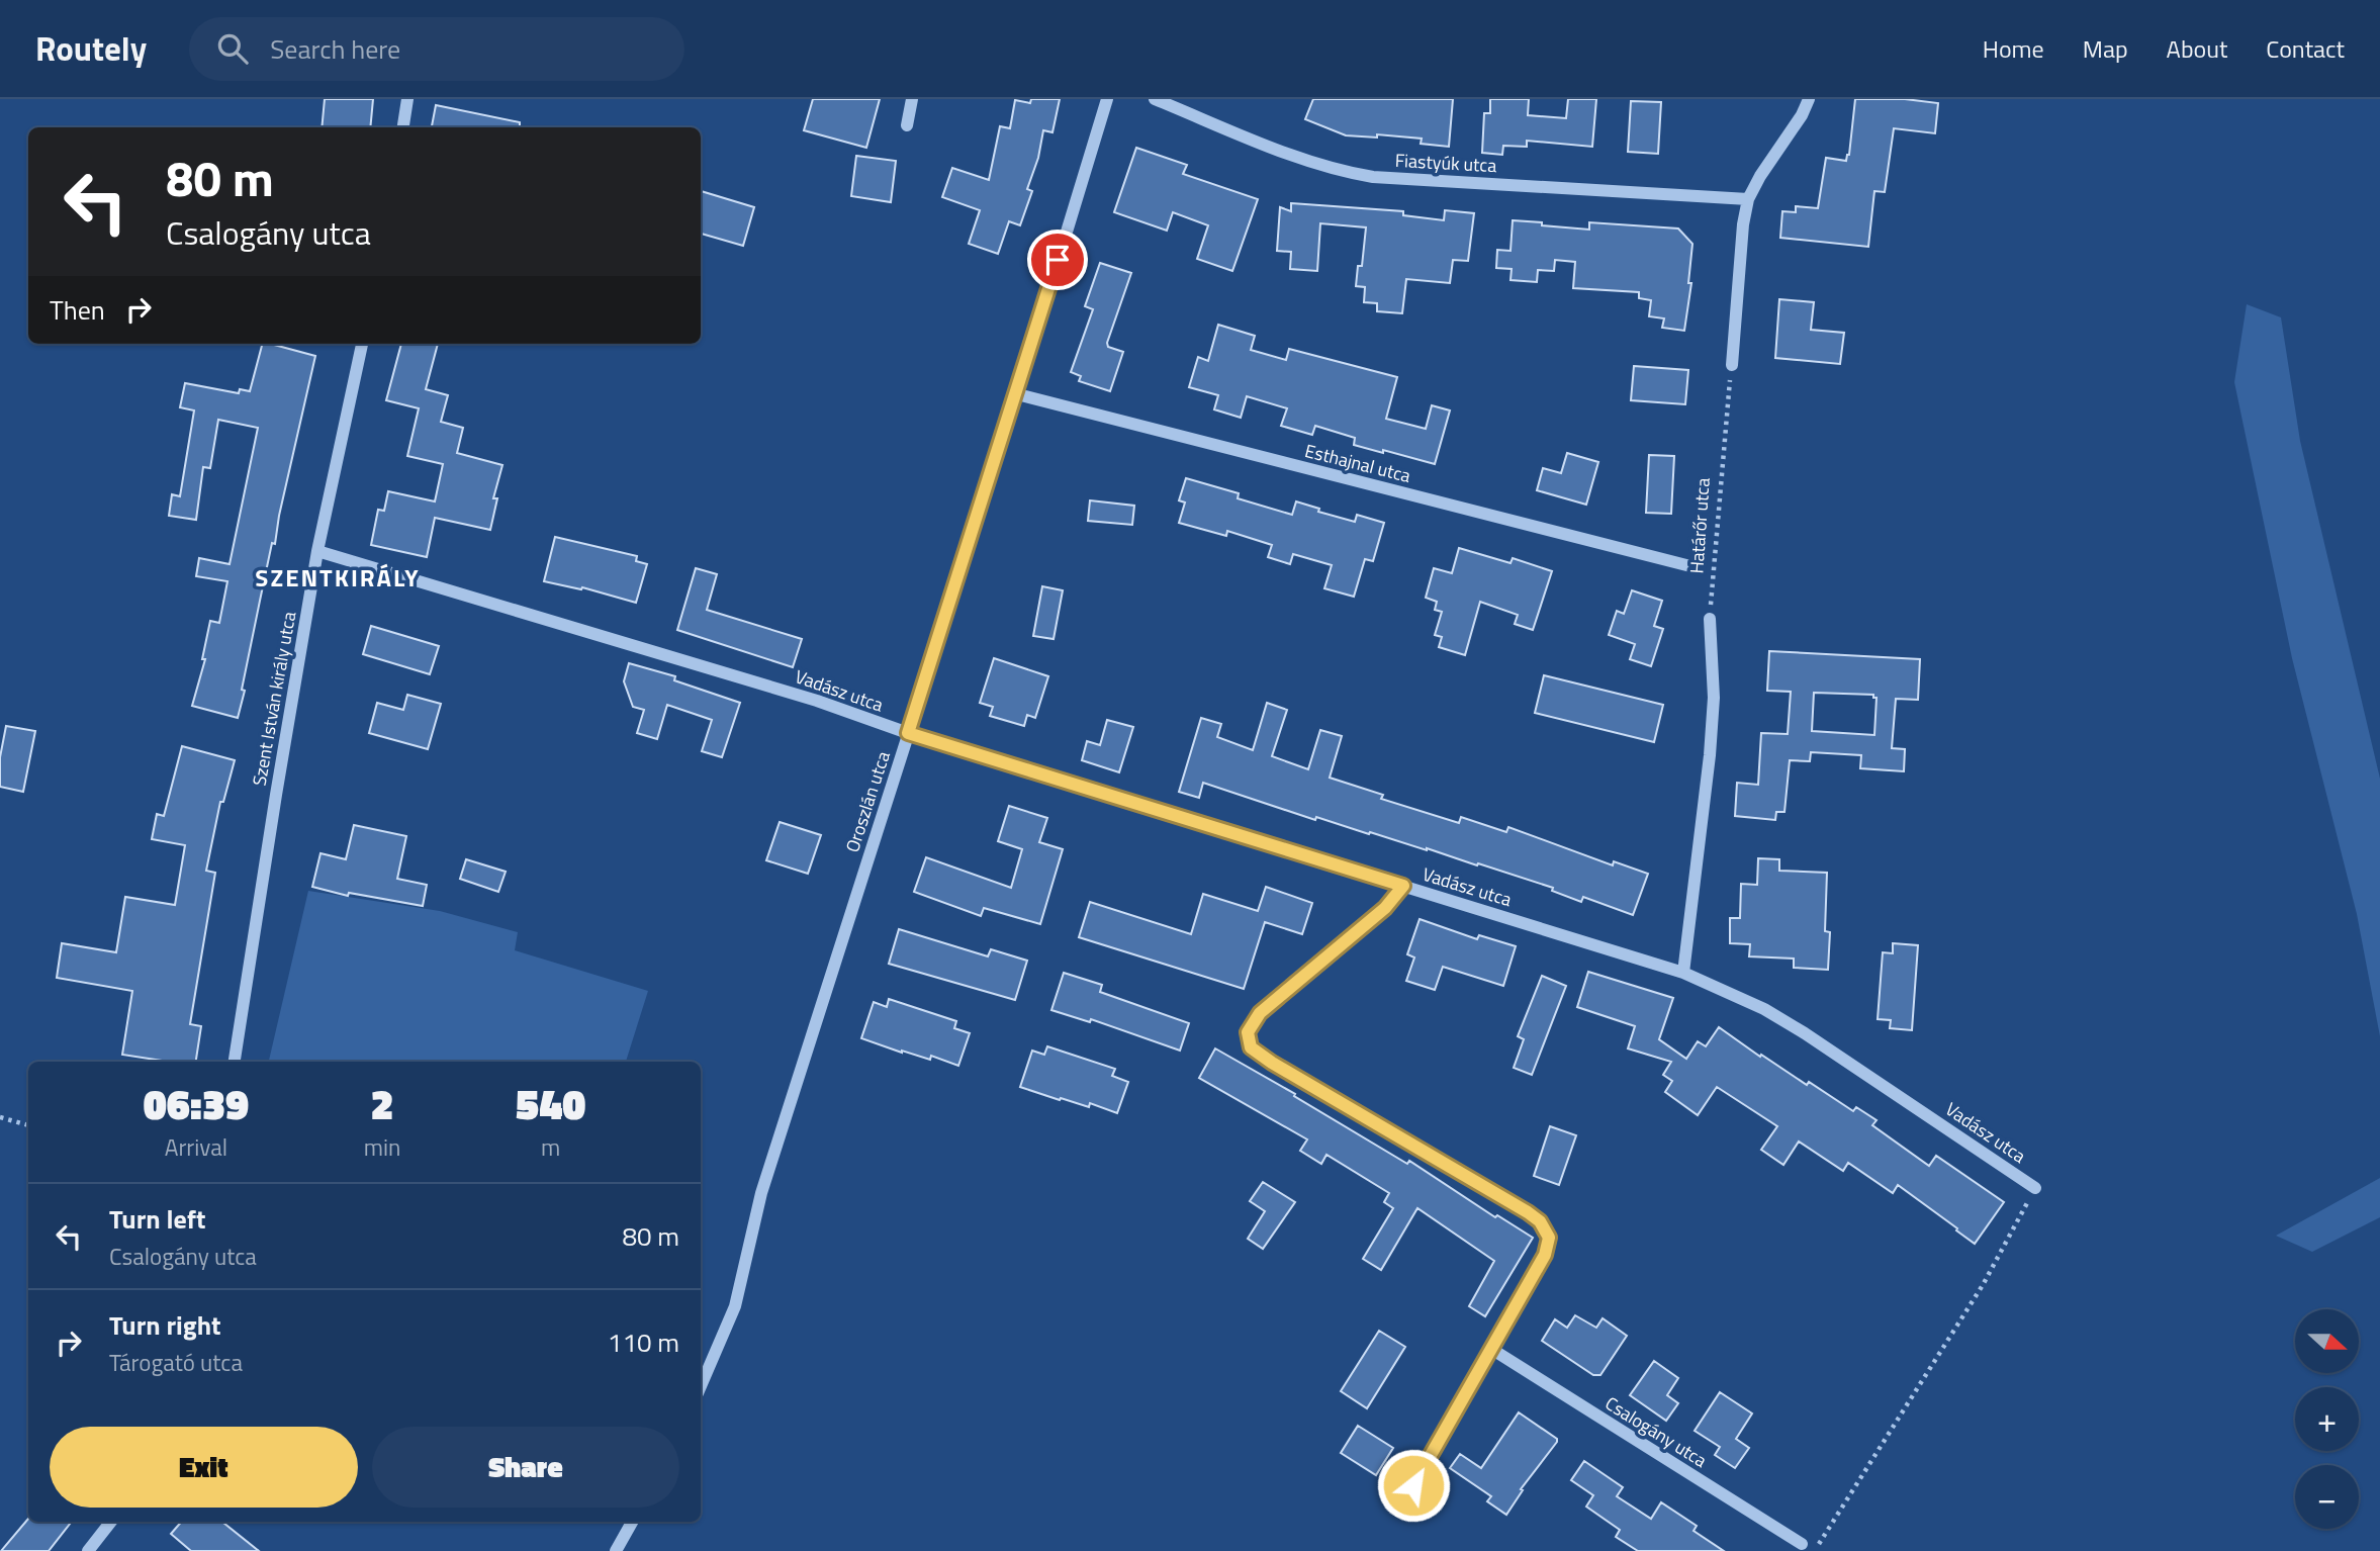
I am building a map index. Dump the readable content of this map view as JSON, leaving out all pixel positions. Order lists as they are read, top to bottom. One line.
{"streets":{"street":["Fiastyúk utca","Esthajnal utca","Vadász utca","Szent István király utca","Oroszlán utca","Csalogány utca"],"path":["Határőr utca"]},"crossings":[["Esthajnal utca","Oroszlán utca"],["Vadász utca","Szent István király utca"],["Vadász utca","Oroszlán utca"]],"districts":["SZENTKIRÁLY"],"north":"right","page":{"header":"Routely","search":"Search here","nav":["Home","Map","About","Contact"],"turn":["80 m","Csalogány utca"],"then":"Then","eta":["06:39","Arrival","2","min","540","m"],"list":[{"name":"Turn left","note":"Csalogány utca","value":"80 m"},{"name":"Turn right","note":"Tárogató utca","value":"110 m"}],"map_buttons":["+","−"],"buttons":["Exit","Share"]}}
